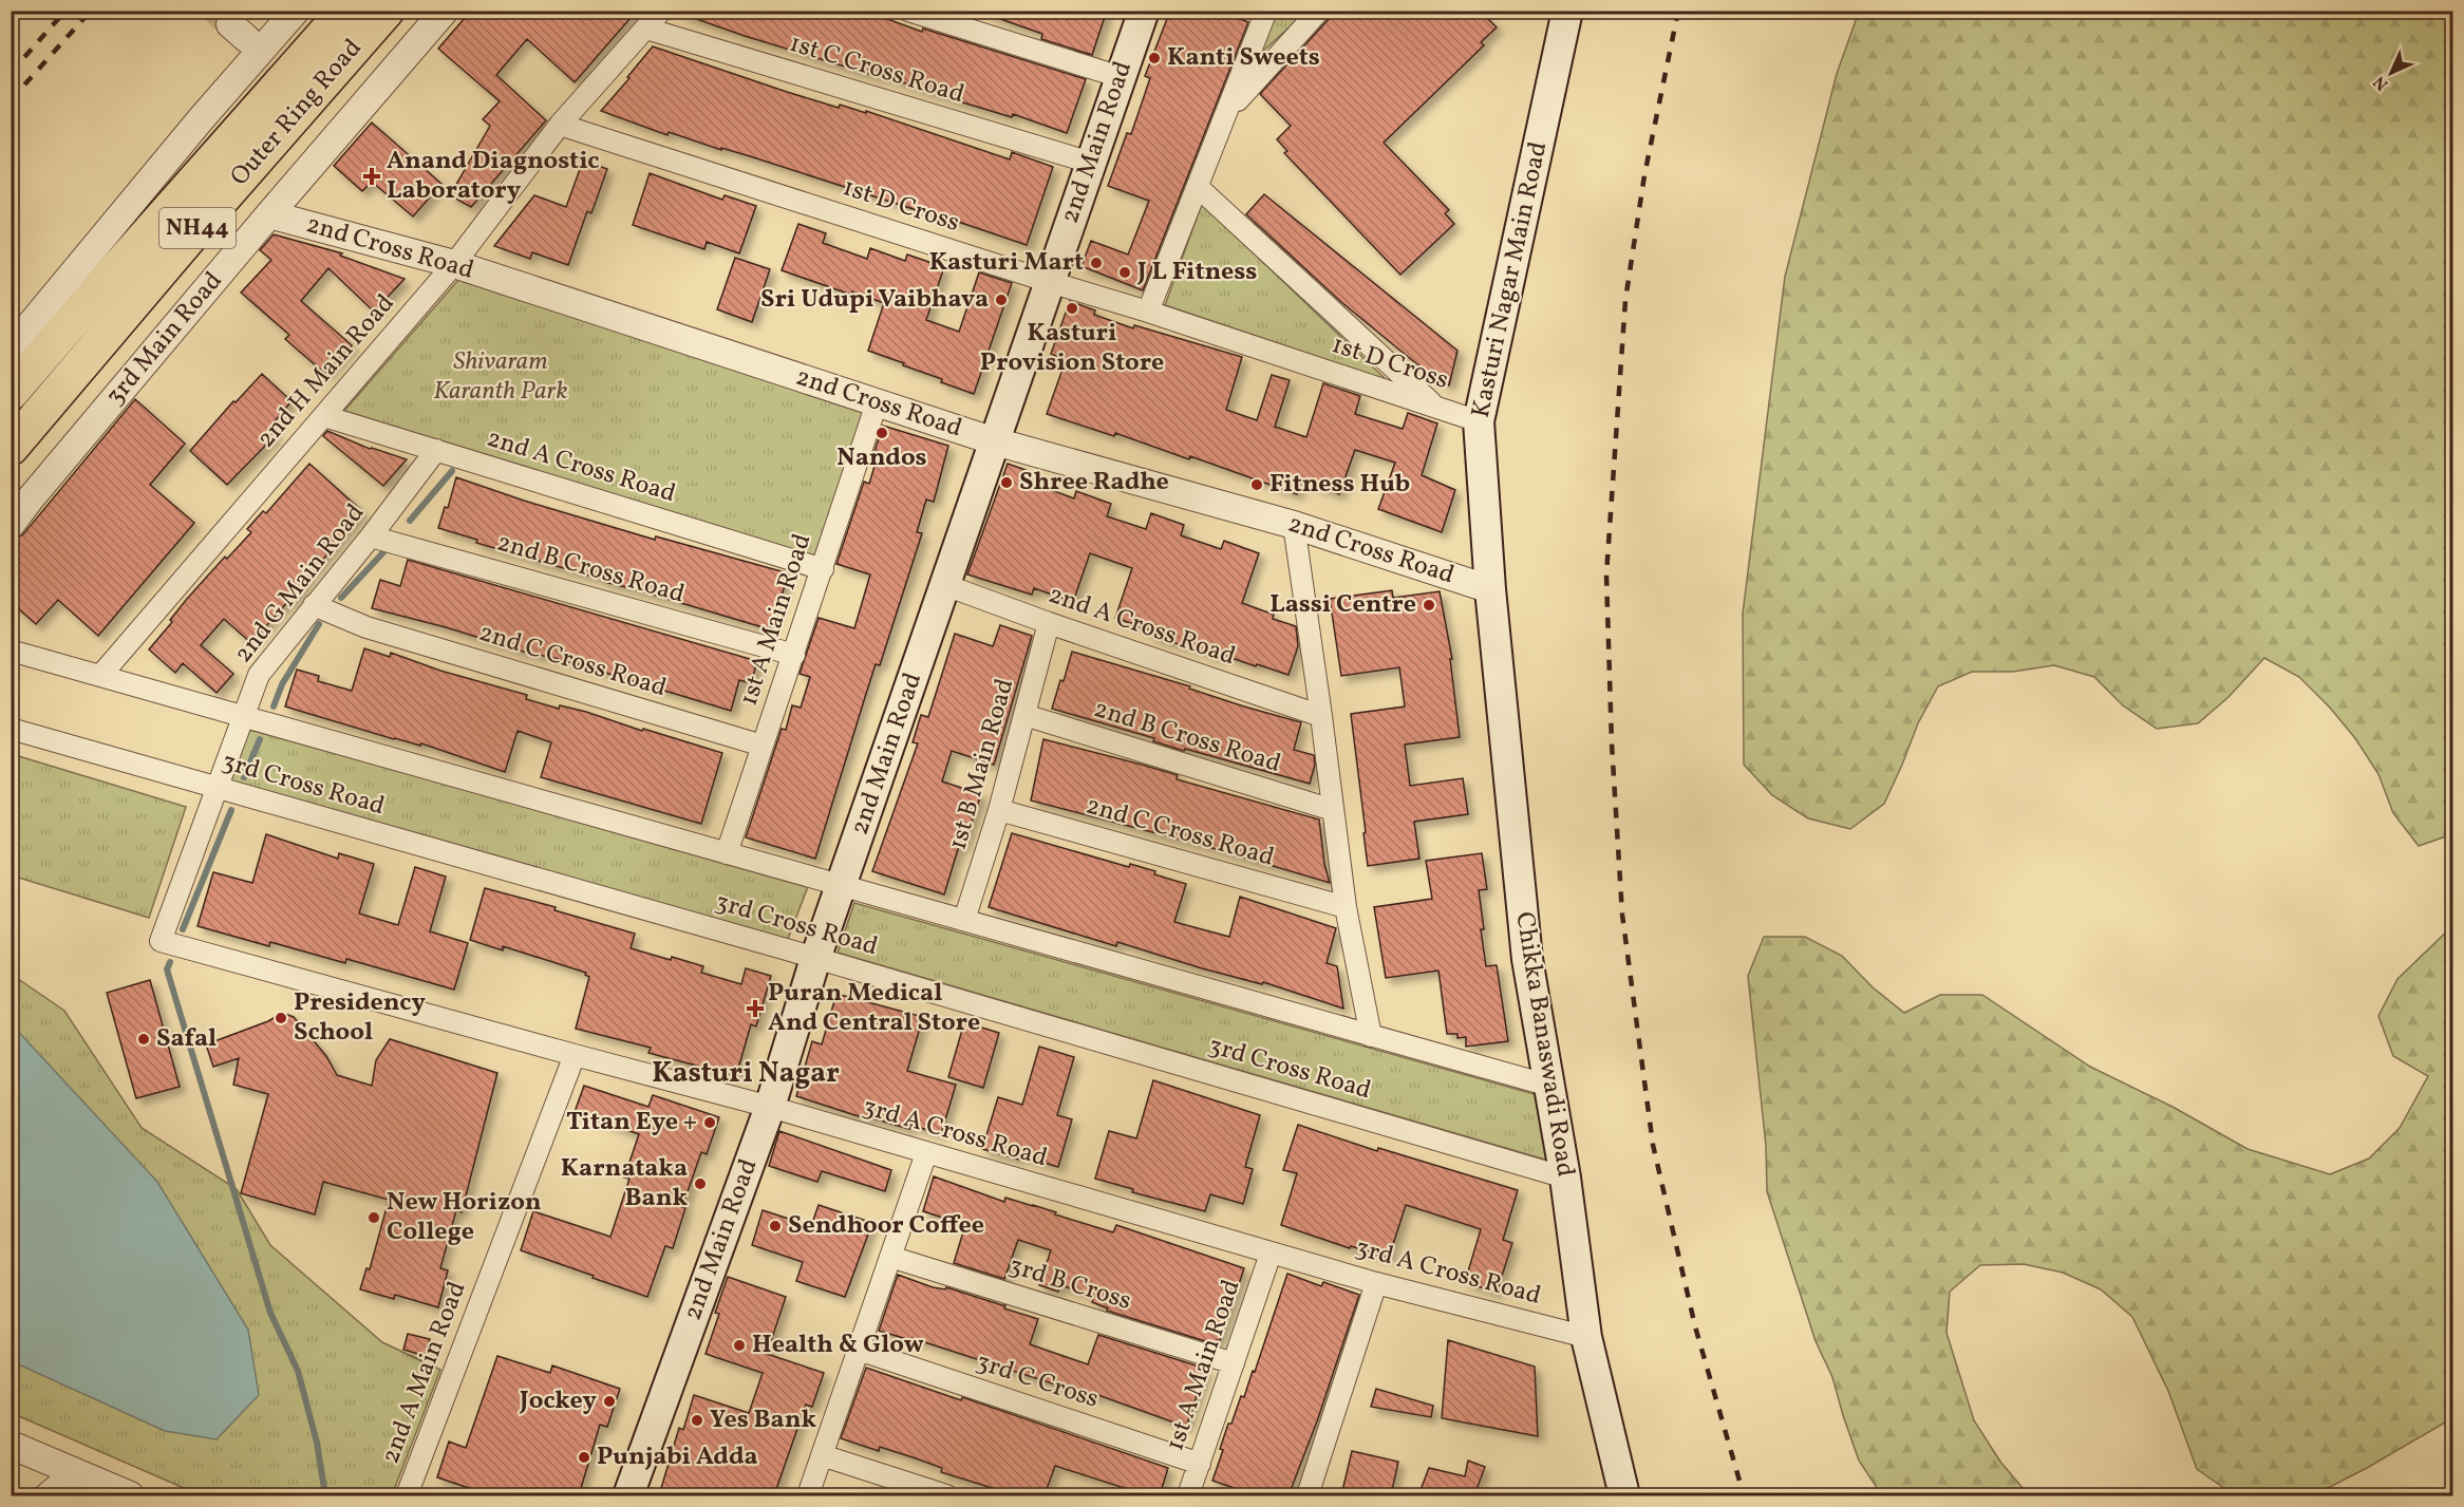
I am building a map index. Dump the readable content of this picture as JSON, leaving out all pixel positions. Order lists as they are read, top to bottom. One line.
{"streets":{"highway":["Outer Ring Road","NH44"],"main road":["2nd Main Road","Kasturi Nagar Main Road","Chikka Banaswadi Road"],"street":["1st C Cross Road","1st D Cross","2nd Cross Road","3rd Main Road","2nd H Main Road","2nd A Cross Road","2nd B Cross Road","2nd G Main Road","1st A Main Road","2nd C Cross Road","1st B Main Road","3rd Cross Road","3rd A Cross Road","3rd B Cross","2nd A Main Road","3rd C Cross"]},"crossings":[["1st C Cross Road","2nd Main Road"],["1st C Cross Road","2nd H Main Road"],["2nd Main Road","1st D Cross"],["2nd Main Road","2nd Cross Road"],["2nd Main Road","2nd A Cross Road"],["2nd Main Road","3rd Cross Road"],["2nd Main Road","3rd A Cross Road"],["1st D Cross","Kasturi Nagar Main Road"],["1st D Cross","2nd H Main Road"],["2nd Cross Road","Kasturi Nagar Main Road"],["2nd Cross Road","3rd Main Road"],["2nd Cross Road","2nd H Main Road"],["2nd Cross Road","1st A Main Road"],["2nd Cross Road","Chikka Banaswadi Road"],["Kasturi Nagar Main Road","Chikka Banaswadi Road"],["2nd H Main Road","2nd A Cross Road"],["2nd H Main Road","3rd Cross Road"],["2nd A Cross Road","2nd G Main Road"],["2nd A Cross Road","1st A Main Road"],["2nd A Cross Road","1st B Main Road"],["2nd B Cross Road","2nd G Main Road"],["2nd B Cross Road","1st A Main Road"],["2nd B Cross Road","1st B Main Road"],["2nd G Main Road","2nd C Cross Road"],["2nd G Main Road","3rd Cross Road"],["2nd G Main Road","3rd A Cross Road"],["1st A Main Road","2nd C Cross Road"],["1st A Main Road","3rd Cross Road"],["1st A Main Road","3rd A Cross Road"],["1st A Main Road","3rd B Cross"],["1st A Main Road","3rd C Cross"],["2nd C Cross Road","1st B Main Road"],["1st B Main Road","3rd Cross Road"],["3rd Cross Road","Chikka Banaswadi Road"],["Chikka Banaswadi Road","3rd A Cross Road"],["3rd A Cross Road","2nd A Main Road"]],"districts":["Kasturi Nagar"],"parks":["Shivaram Karanth Park"],"places":{"other":["Kanti Sweets","Kasturi Mart","J L Fitness","Sri Udupi Vaibhava","Kasturi Provision Store","Nandos","Shree Radhe","Fitness Hub","Lassi Centre","Presidency School","Safal","Titan Eye +","Karnataka Bank","New Horizon College","Sendhoor Coffee","Health & Glow","Jockey","Yes Bank","Punjabi Adda"],"health":["Anand Diagnostic Laboratory","Puran Medical And Central Store"]},"north":"bottom left"}
